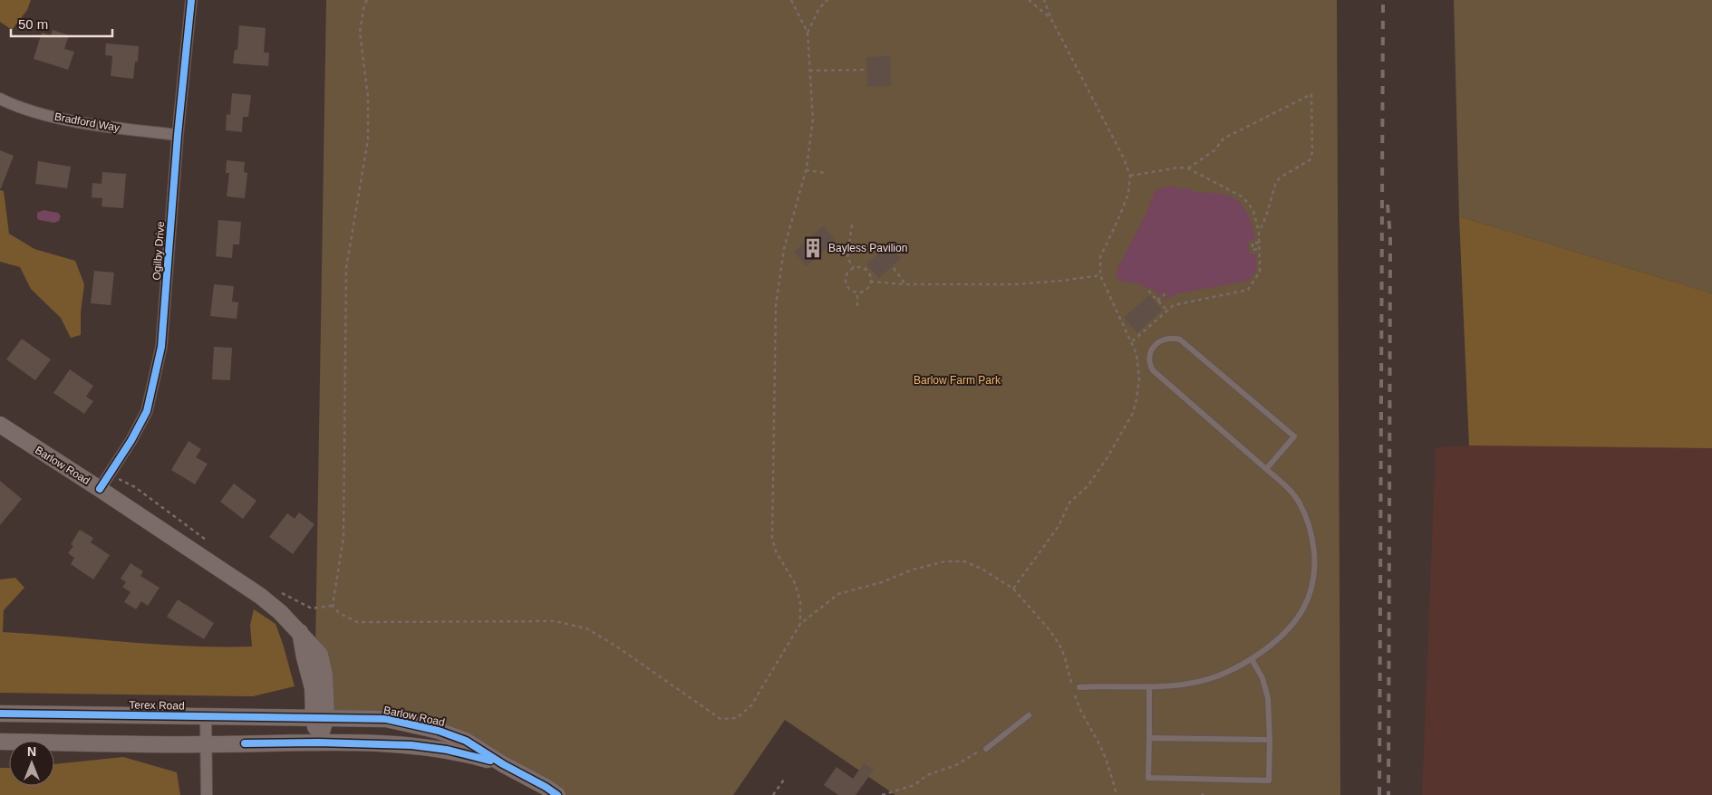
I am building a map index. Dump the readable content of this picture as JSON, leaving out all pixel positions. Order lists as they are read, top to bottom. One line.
{"streets":{"street":["Bradford Way","Ogilby Drive","Barlow Road","Terex Road"]},"crossings":[["Bradford Way","Ogilby Drive"],["Ogilby Drive","Barlow Road"],["Barlow Road","Terex Road"]],"parks":["Barlow Farm Park"],"places":{"building":["Bayless Pavilion"]},"scale_bar":"50 m","north":"top"}
